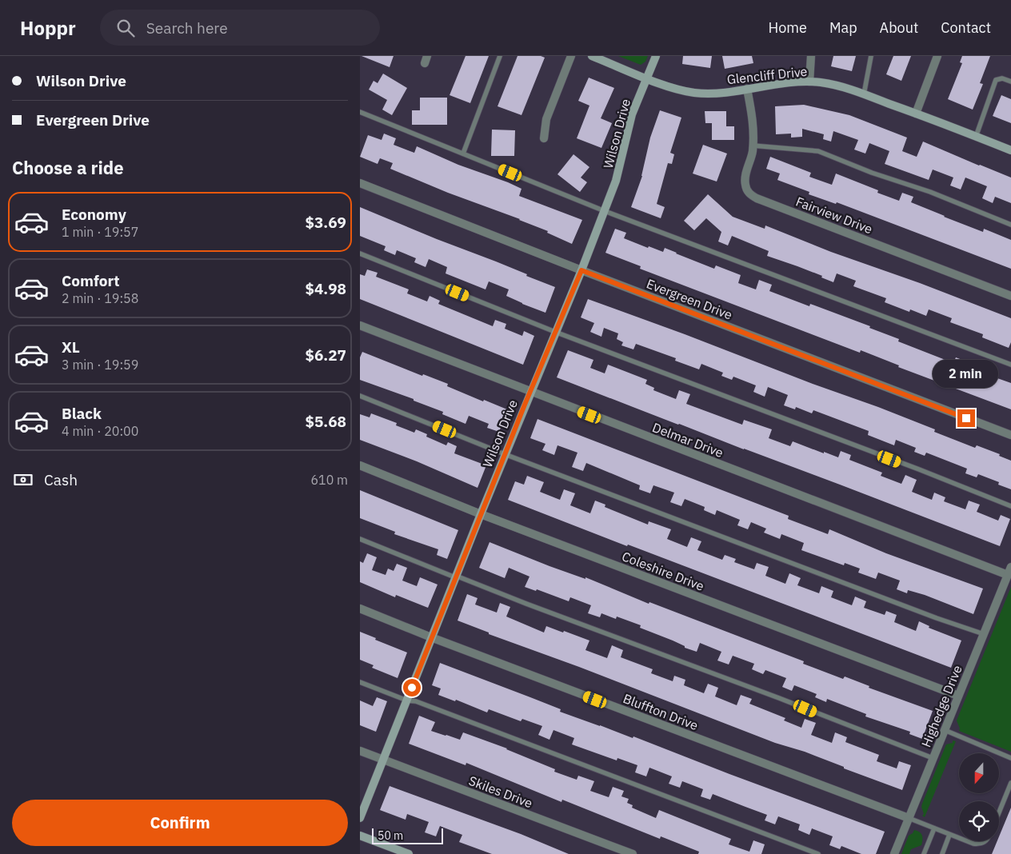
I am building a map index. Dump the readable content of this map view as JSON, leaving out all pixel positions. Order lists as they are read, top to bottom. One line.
{"streets":{"street":["Glencliff Drive","Wilson Drive","Fairview Drive","Evergreen Drive","Delmar Drive","Coleshire Drive","Highedge Drive","Bluffton Drive","Skiles Drive"]},"crossings":[["Glencliff Drive","Wilson Drive"],["Glencliff Drive","Fairview Drive"],["Wilson Drive","Evergreen Drive"],["Wilson Drive","Delmar Drive"],["Wilson Drive","Coleshire Drive"],["Wilson Drive","Bluffton Drive"],["Wilson Drive","Skiles Drive"],["Delmar Drive","Highedge Drive"],["Coleshire Drive","Highedge Drive"],["Highedge Drive","Bluffton Drive"]],"scale_bar":"50 m","north":"bottom","page":{"header":"Hoppr","search":"Search here","nav":["Home","Map","About","Contact"],"banner":["Wilson Drive","Evergreen Drive"],"heading":"Choose a ride","list":[{"name":"Economy","note":"1 min · 19:57","value":"$3.69"},{"name":"Comfort","note":"2 min · 19:58","value":"$4.98"},{"name":"XL","note":"3 min · 19:59","value":"$6.27"},{"name":"Black","note":"4 min · 20:00","value":"$5.68"}],"bubble":"2 min","pay":["Cash","610 m"],"buttons":"Confirm","scale":"50 m"}}
